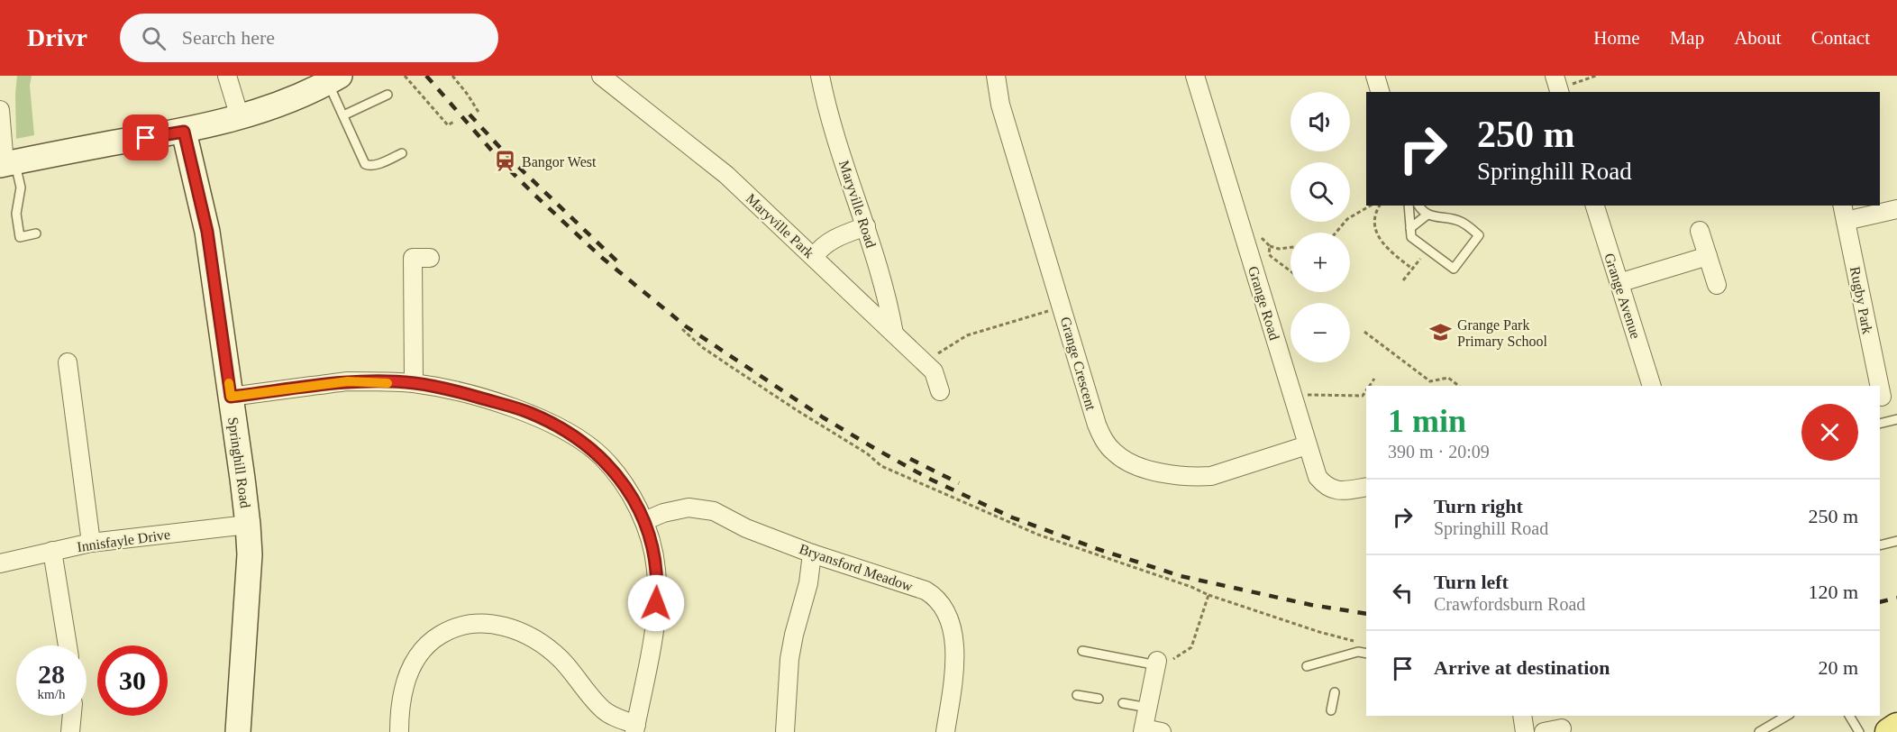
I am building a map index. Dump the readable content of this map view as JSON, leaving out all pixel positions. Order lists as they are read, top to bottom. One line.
{"streets":{"street":["Maryville Road","Maryville Park","Grange Avenue","Rugby Park","Grange Road","Grange Crescent","Springhill Road","Innisfayle Drive","Bryansford Meadow"]},"crossings":[["Maryville Road","Maryville Park"],["Grange Road","Grange Crescent"],["Springhill Road","Innisfayle Drive"]],"places":{"station":["Bangor West"],"school or university":["Grange Park Primary School"]},"page":{"header":"Drivr","search":"Search here","nav":["Home","Map","About","Contact"],"map_buttons":["+","−"],"turn":["250 m","Springhill Road"],"heading":["1 min","390 m · 20:09"],"list":[{"name":"Turn right","note":"Springhill Road","value":"250 m"},{"name":"Turn left","note":"Crawfordsburn Road","value":"120 m"},{"name":"Arrive at destination","value":"20 m"}],"speed":"28 km/h","limit":"30"}}
